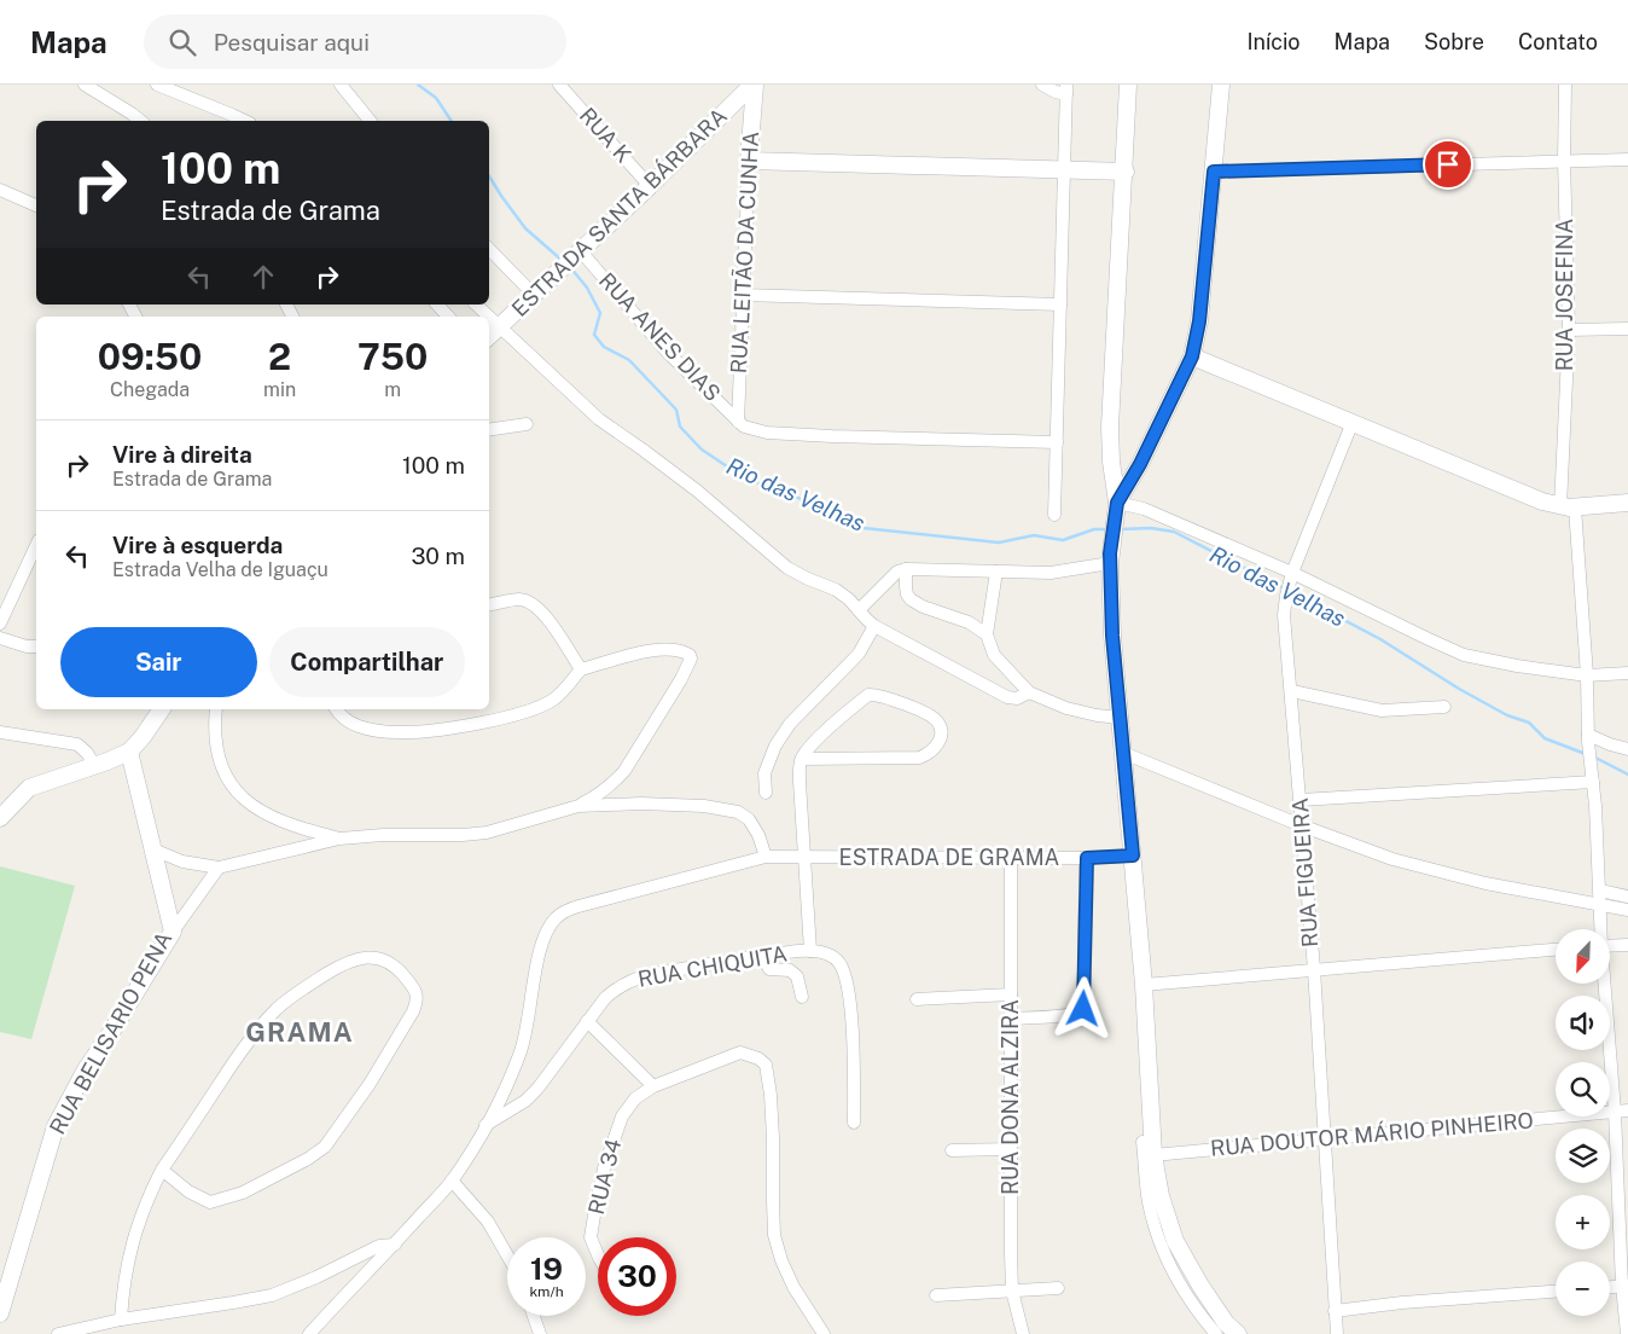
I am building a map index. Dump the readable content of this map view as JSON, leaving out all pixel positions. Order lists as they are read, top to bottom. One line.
{"streets":{"street":["RUA K","ESTRADA SANTA BÁRBARA","RUA LEITÃO DA CUNHA","RUA JOSEFINA","RUA ANES DIAS","ESTRADA DE GRAMA","RUA FIGUEIRA","RUA CHIQUITA","RUA BELISARIO PENA","RUA DONA ALZIRA","RUA DOUTOR MÁRIO PINHEIRO","RUA 34"]},"crossings":[["RUA K","ESTRADA SANTA BÁRBARA"],["ESTRADA SANTA BÁRBARA","RUA LEITÃO DA CUNHA"],["ESTRADA SANTA BÁRBARA","RUA ANES DIAS"],["RUA LEITÃO DA CUNHA","RUA ANES DIAS"],["RUA JOSEFINA","RUA DOUTOR MÁRIO PINHEIRO"],["ESTRADA DE GRAMA","RUA CHIQUITA"],["ESTRADA DE GRAMA","RUA DONA ALZIRA"],["RUA FIGUEIRA","RUA DOUTOR MÁRIO PINHEIRO"]],"districts":["GRAMA"],"water":["Rio das Velhas"],"north":"bottom left","page":{"header":"Mapa","search":"Pesquisar aqui","nav":["Início","Mapa","Sobre","Contato"],"turn":["100 m","Estrada de Grama"],"eta":["09:50","Chegada","2","min","750","m"],"list":[{"name":"Vire à direita","note":"Estrada de Grama","value":"100 m"},{"name":"Vire à esquerda","note":"Estrada Velha de Iguaçu","value":"30 m"}],"buttons":["Sair","Compartilhar"],"map_buttons":["+","−"],"speed":"19 km/h","limit":"30"}}
